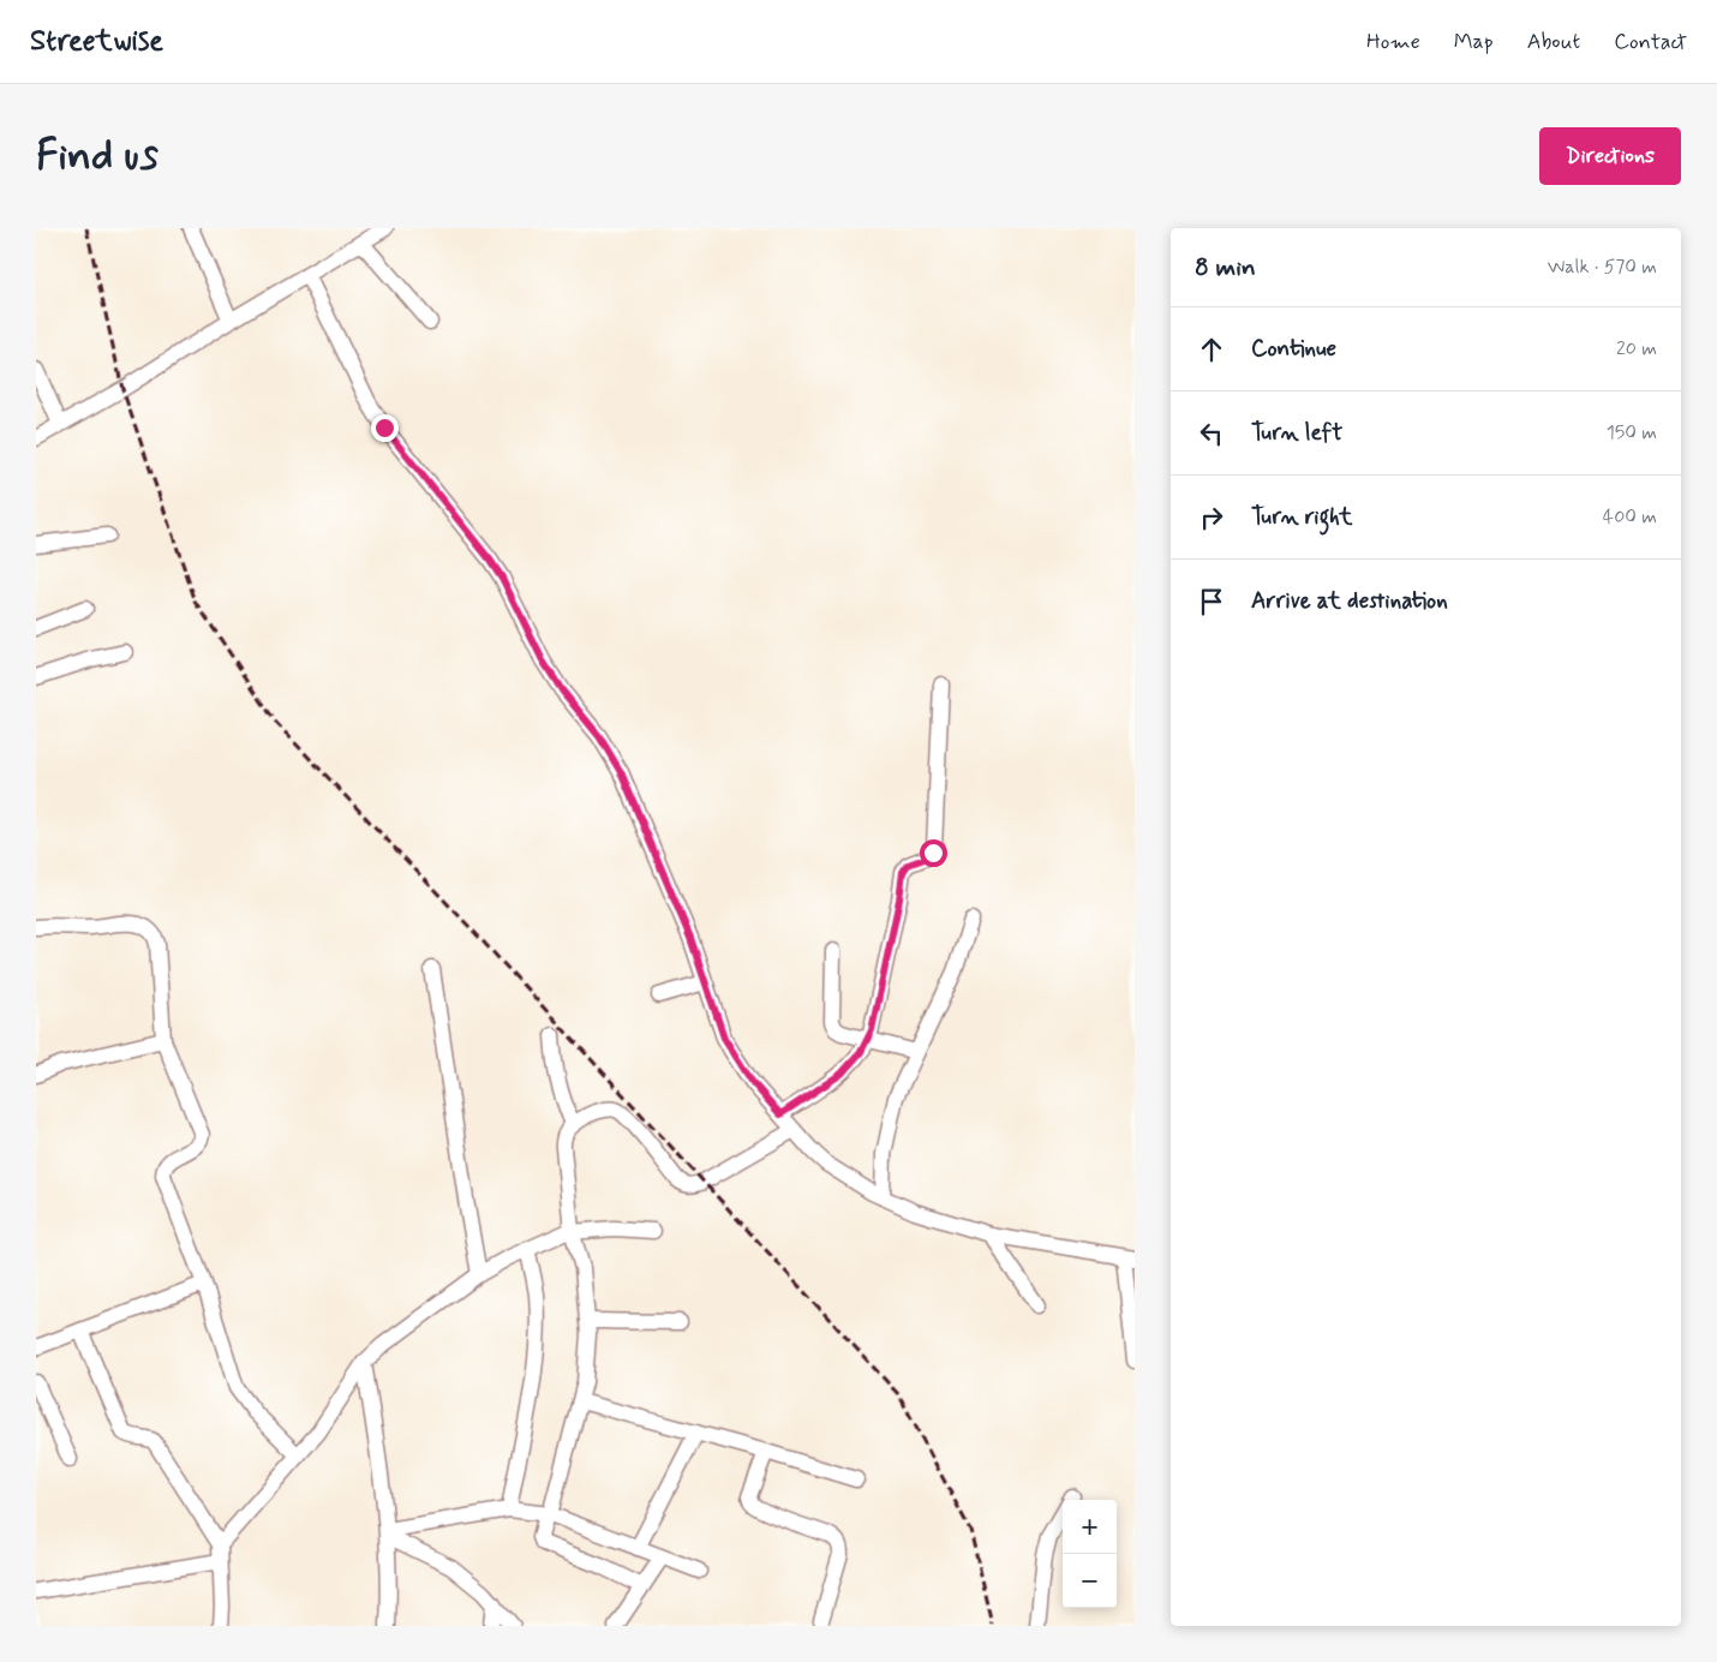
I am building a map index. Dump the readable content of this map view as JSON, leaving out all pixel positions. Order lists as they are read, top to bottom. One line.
{"page":{"header":"Streetwise","nav":["Home","Map","About","Contact"],"buttons":"Directions","title":"Find us","heading":["8 min","Walk · 570 m"],"list":[["Continue","20 m"],["Turn left","150 m"],["Turn right","400 m"],"Arrive at destination"],"map_buttons":["+","−"]}}
